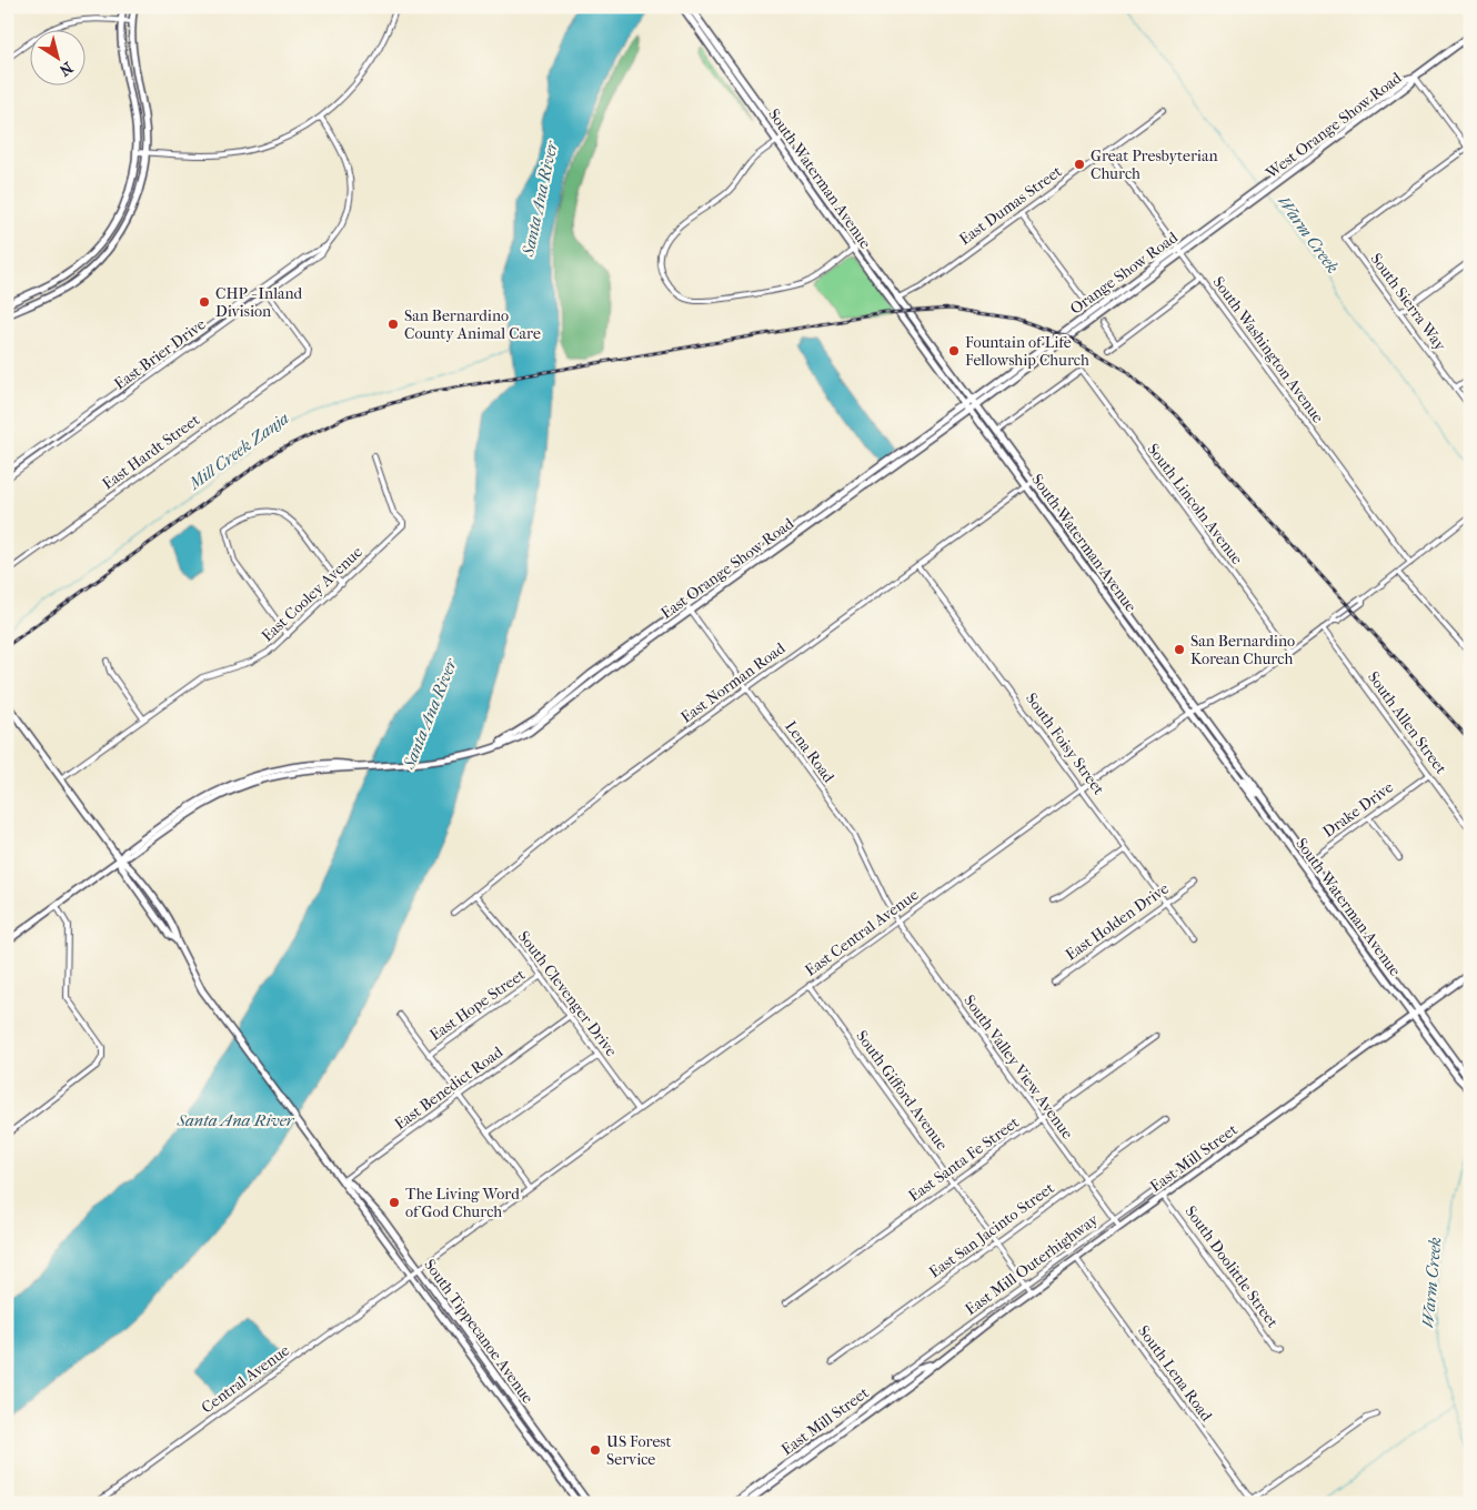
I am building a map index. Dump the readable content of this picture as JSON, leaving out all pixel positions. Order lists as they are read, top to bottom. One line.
{"streets":{"main road":["West Orange Show Road","South Waterman Avenue","Orange Show Road","East Orange Show Road","East Mill Street","South Tippecanoe Avenue"],"street":["East Dumas Street","South Sierra Way","South Washington Avenue","East Brier Drive","East Hardt Street","South Lincoln Avenue","East Cooley Avenue","East Norman Road","South Allen Street","South Foisy Street","Lena Road","Drake Drive","East Holden Drive","East Central Avenue","South Clevenger Drive","East Hope Street","South Valley View Avenue","East Benedict Road","South Gifford Avenue","East Santa Fe Street","East San Jacinto Street","East Mill Outerhighway","South Doolittle Street","South Lena Road","Central Avenue"]},"crossings":[["West Orange Show Road","Orange Show Road"],["South Waterman Avenue","East Dumas Street"],["South Waterman Avenue","Orange Show Road"],["South Waterman Avenue","South Lincoln Avenue"],["South Waterman Avenue","East Orange Show Road"],["South Waterman Avenue","East Norman Road"],["South Waterman Avenue","Drake Drive"],["South Waterman Avenue","East Central Avenue"],["South Waterman Avenue","East Mill Street"],["East Dumas Street","South Washington Avenue"],["Orange Show Road","South Washington Avenue"],["Orange Show Road","East Orange Show Road"],["South Washington Avenue","East Central Avenue"],["East Brier Drive","East Hardt Street"],["South Lincoln Avenue","East Central Avenue"],["East Orange Show Road","Lena Road"],["East Orange Show Road","South Tippecanoe Avenue"],["East Cooley Avenue","South Tippecanoe Avenue"],["East Norman Road","South Foisy Street"],["East Norman Road","Lena Road"],["East Norman Road","South Clevenger Drive"],["South Allen Street","Drake Drive"],["South Allen Street","East Central Avenue"],["South Foisy Street","East Holden Drive"],["South Foisy Street","East Central Avenue"],["Lena Road","East Central Avenue"],["Lena Road","South Valley View Avenue"],["East Central Avenue","South Clevenger Drive"],["East Central Avenue","South Valley View Avenue"],["East Central Avenue","South Gifford Avenue"],["East Central Avenue","South Tippecanoe Avenue"],["East Central Avenue","Central Avenue"],["South Clevenger Drive","East Hope Street"],["South Clevenger Drive","East Benedict Road"],["South Valley View Avenue","East Mill Street"],["South Valley View Avenue","East Santa Fe Street"],["South Valley View Avenue","East San Jacinto Street"],["South Valley View Avenue","East Mill Outerhighway"],["East Benedict Road","South Tippecanoe Avenue"],["South Gifford Avenue","East Mill Street"],["South Gifford Avenue","East Santa Fe Street"],["South Gifford Avenue","East San Jacinto Street"],["South Gifford Avenue","East Mill Outerhighway"],["East Mill Street","South Doolittle Street"],["East Mill Street","South Lena Road"],["South Tippecanoe Avenue","Central Avenue"]],"water":["Santa Ana River","Warm Creek","Mill Creek Zanja"],"places":["Great Presbyterian Church","CHP - Inland Division","San Bernardino County Animal Care","Fountain of Life Fellowship Church","San Bernardino Korean Church","The Living Word of God Church","US Forest Service"],"north":"bottom right"}
